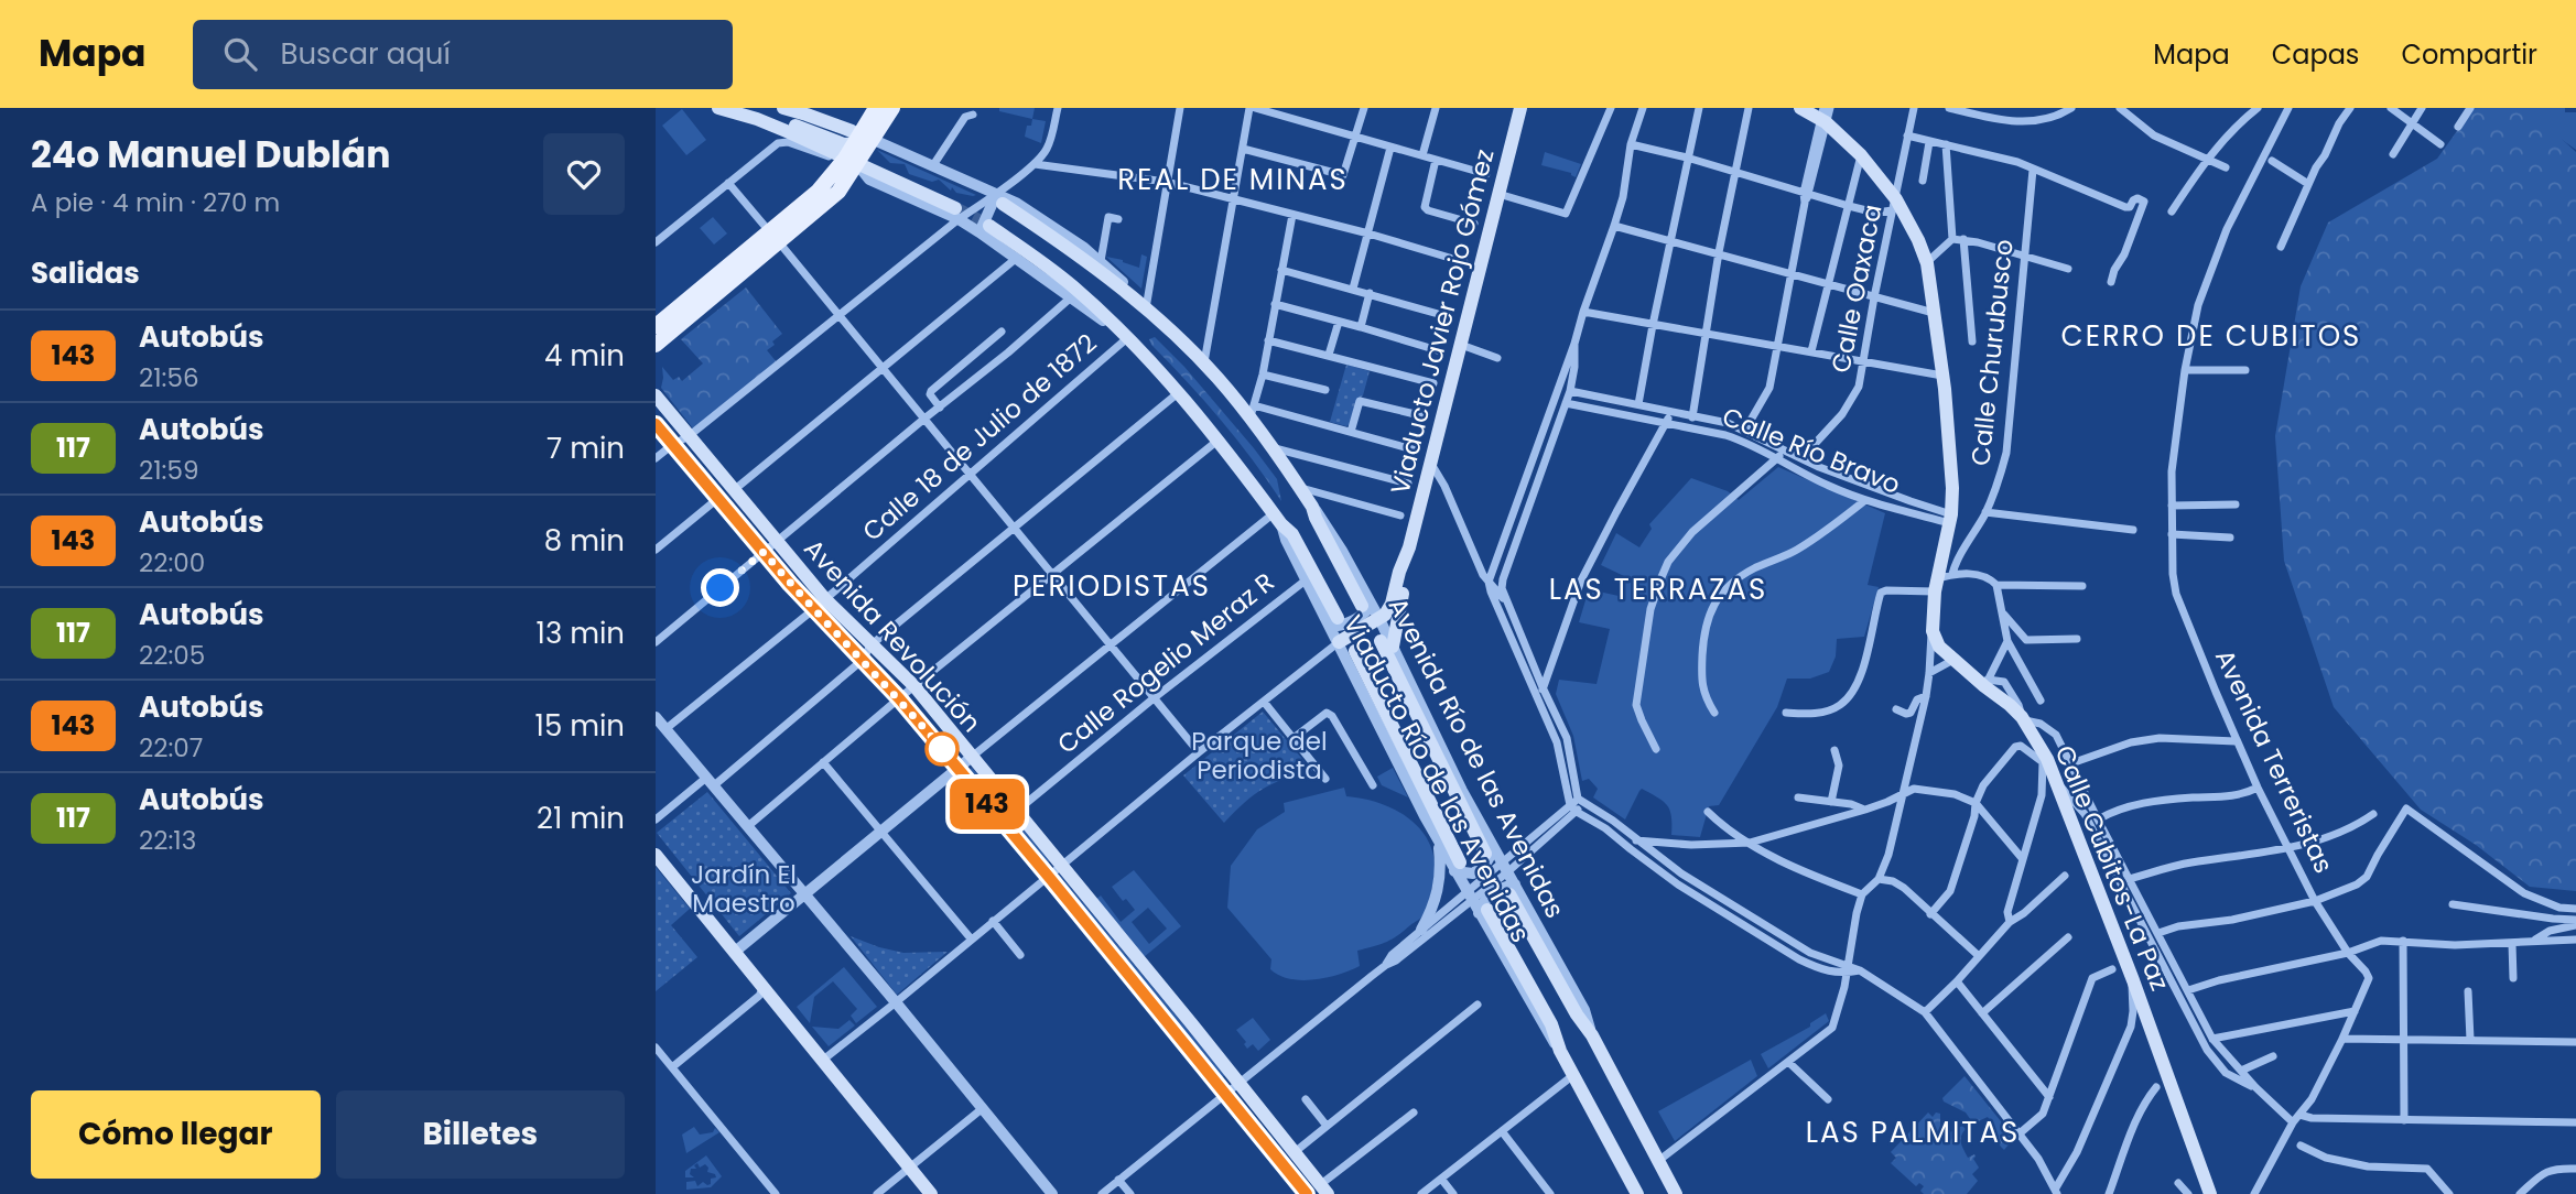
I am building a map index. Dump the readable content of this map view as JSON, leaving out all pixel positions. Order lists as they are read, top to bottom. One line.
{"streets":{"main road":["Viaducto Javier Rojo Gómez","Avenida Revolución","Viaducto Río de las Avenidas","Calle Cubitos-La Paz"],"street":["Calle Oaxaca","Calle Churubusco","Calle 18 de Julio de 1872","Calle Río Bravo","Calle Rogelio Meraz R","Avenida Río de las Avenidas","Avenida Terreristas"]},"crossings":[["Calle Oaxaca","Calle Río Bravo"],["Viaducto Javier Rojo Gómez","Avenida Río de las Avenidas"],["Viaducto Javier Rojo Gómez","Viaducto Río de las Avenidas"],["Calle 18 de Julio de 1872","Avenida Revolución"],["Calle 18 de Julio de 1872","Viaducto Río de las Avenidas"],["Avenida Revolución","Calle Rogelio Meraz R"],["Calle Rogelio Meraz R","Viaducto Río de las Avenidas"],["Avenida Río de las Avenidas","Viaducto Río de las Avenidas"]],"districts":["REAL DE MINAS","CERRO DE CUBITOS","PERIODISTAS","LAS TERRAZAS","LAS PALMITAS"],"parks":["Parque del Periodista","Jardín El Maestro"],"lines":["bus line 143"],"page":{"header":"Mapa","search":"Buscar aquí","nav":["Mapa","Capas","Compartir"],"heading":[["24o Manuel Dublán","A pie · 4 min · 270 m"],"Salidas"],"on_map":"143","list":[{"mark":"143","name":"Autobús","note":"21:56","value":"4 min"},{"mark":"117","name":"Autobús","note":"21:59","value":"7 min"},{"mark":"143","name":"Autobús","note":"22:00","value":"8 min"},{"mark":"117","name":"Autobús","note":"22:05","value":"13 min"},{"mark":"143","name":"Autobús","note":"22:07","value":"15 min"},{"mark":"117","name":"Autobús","note":"22:13","value":"21 min"}],"buttons":["Cómo llegar","Billetes"]}}
